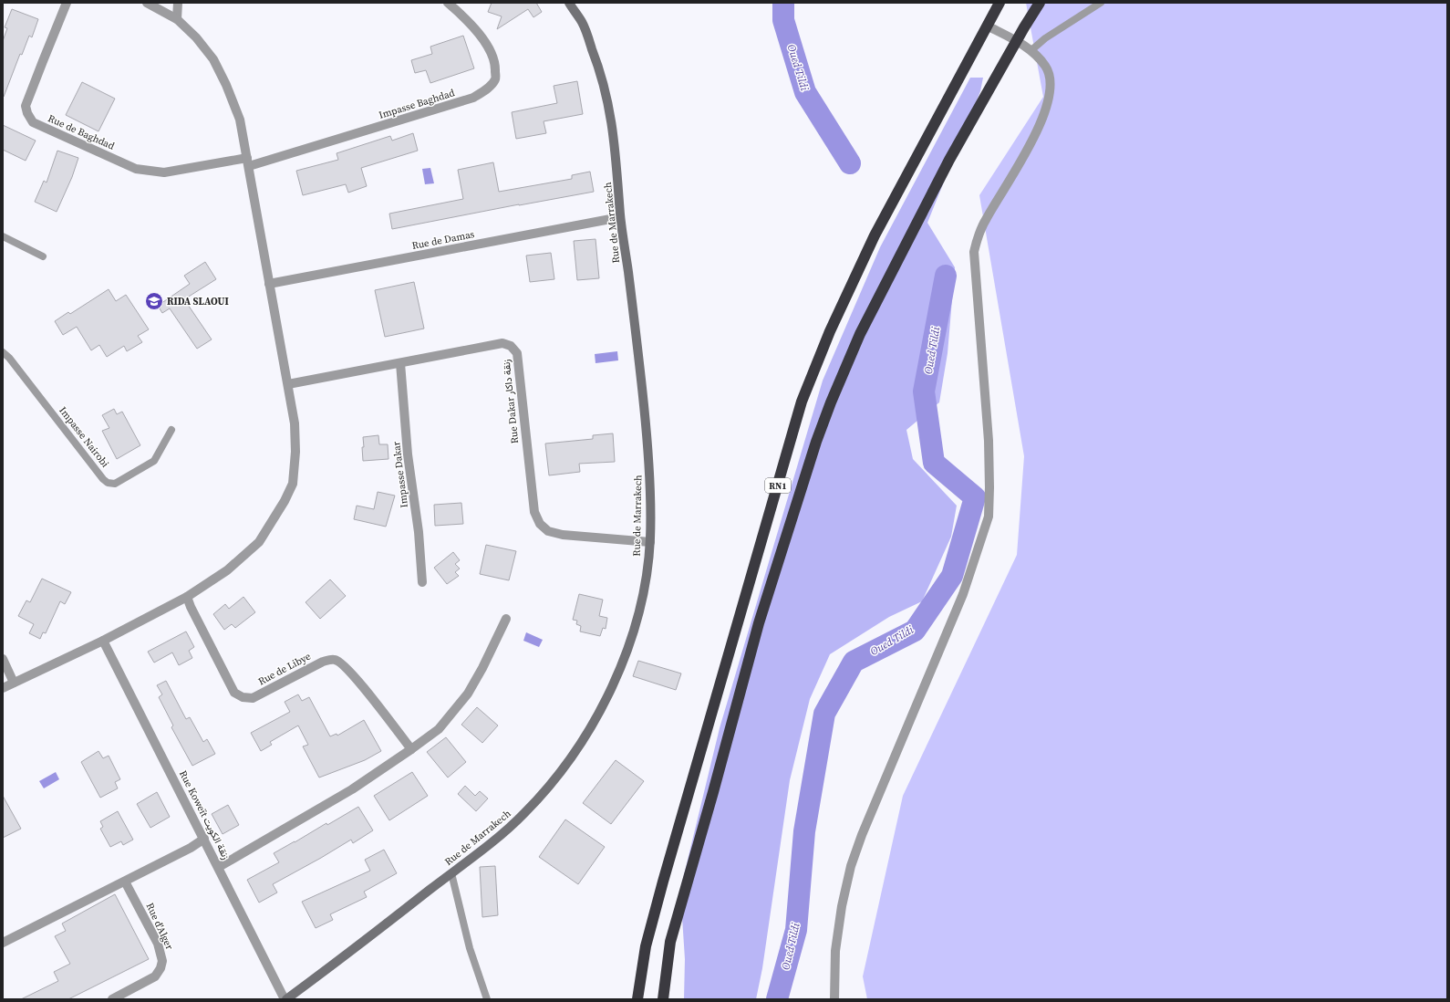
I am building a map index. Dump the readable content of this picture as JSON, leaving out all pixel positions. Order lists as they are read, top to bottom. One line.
{"streets":{"highway":["RN1"],"street":["Impasse Baghdad","Rue de Baghdad","Rue de Marrakech","Rue de Damas","Rue Dakar زنقة داكار","Impasse Dakar","Rue de Libye","Rue Koweït زنقة الكويت","Rue d'Alger"],"lane":["Impasse Nairobi"]},"crossings":[["Impasse Baghdad","Rue de Baghdad"],["Rue de Marrakech","Rue de Damas"],["Rue de Marrakech","Rue Dakar زنقة داكار"],["Rue de Marrakech","Rue Koweït زنقة الكويت"],["Rue Dakar زنقة داكار","Impasse Dakar"]],"water":["Oued Tildi"],"places":{"school or university":["RIDA SLAOUI"]}}
